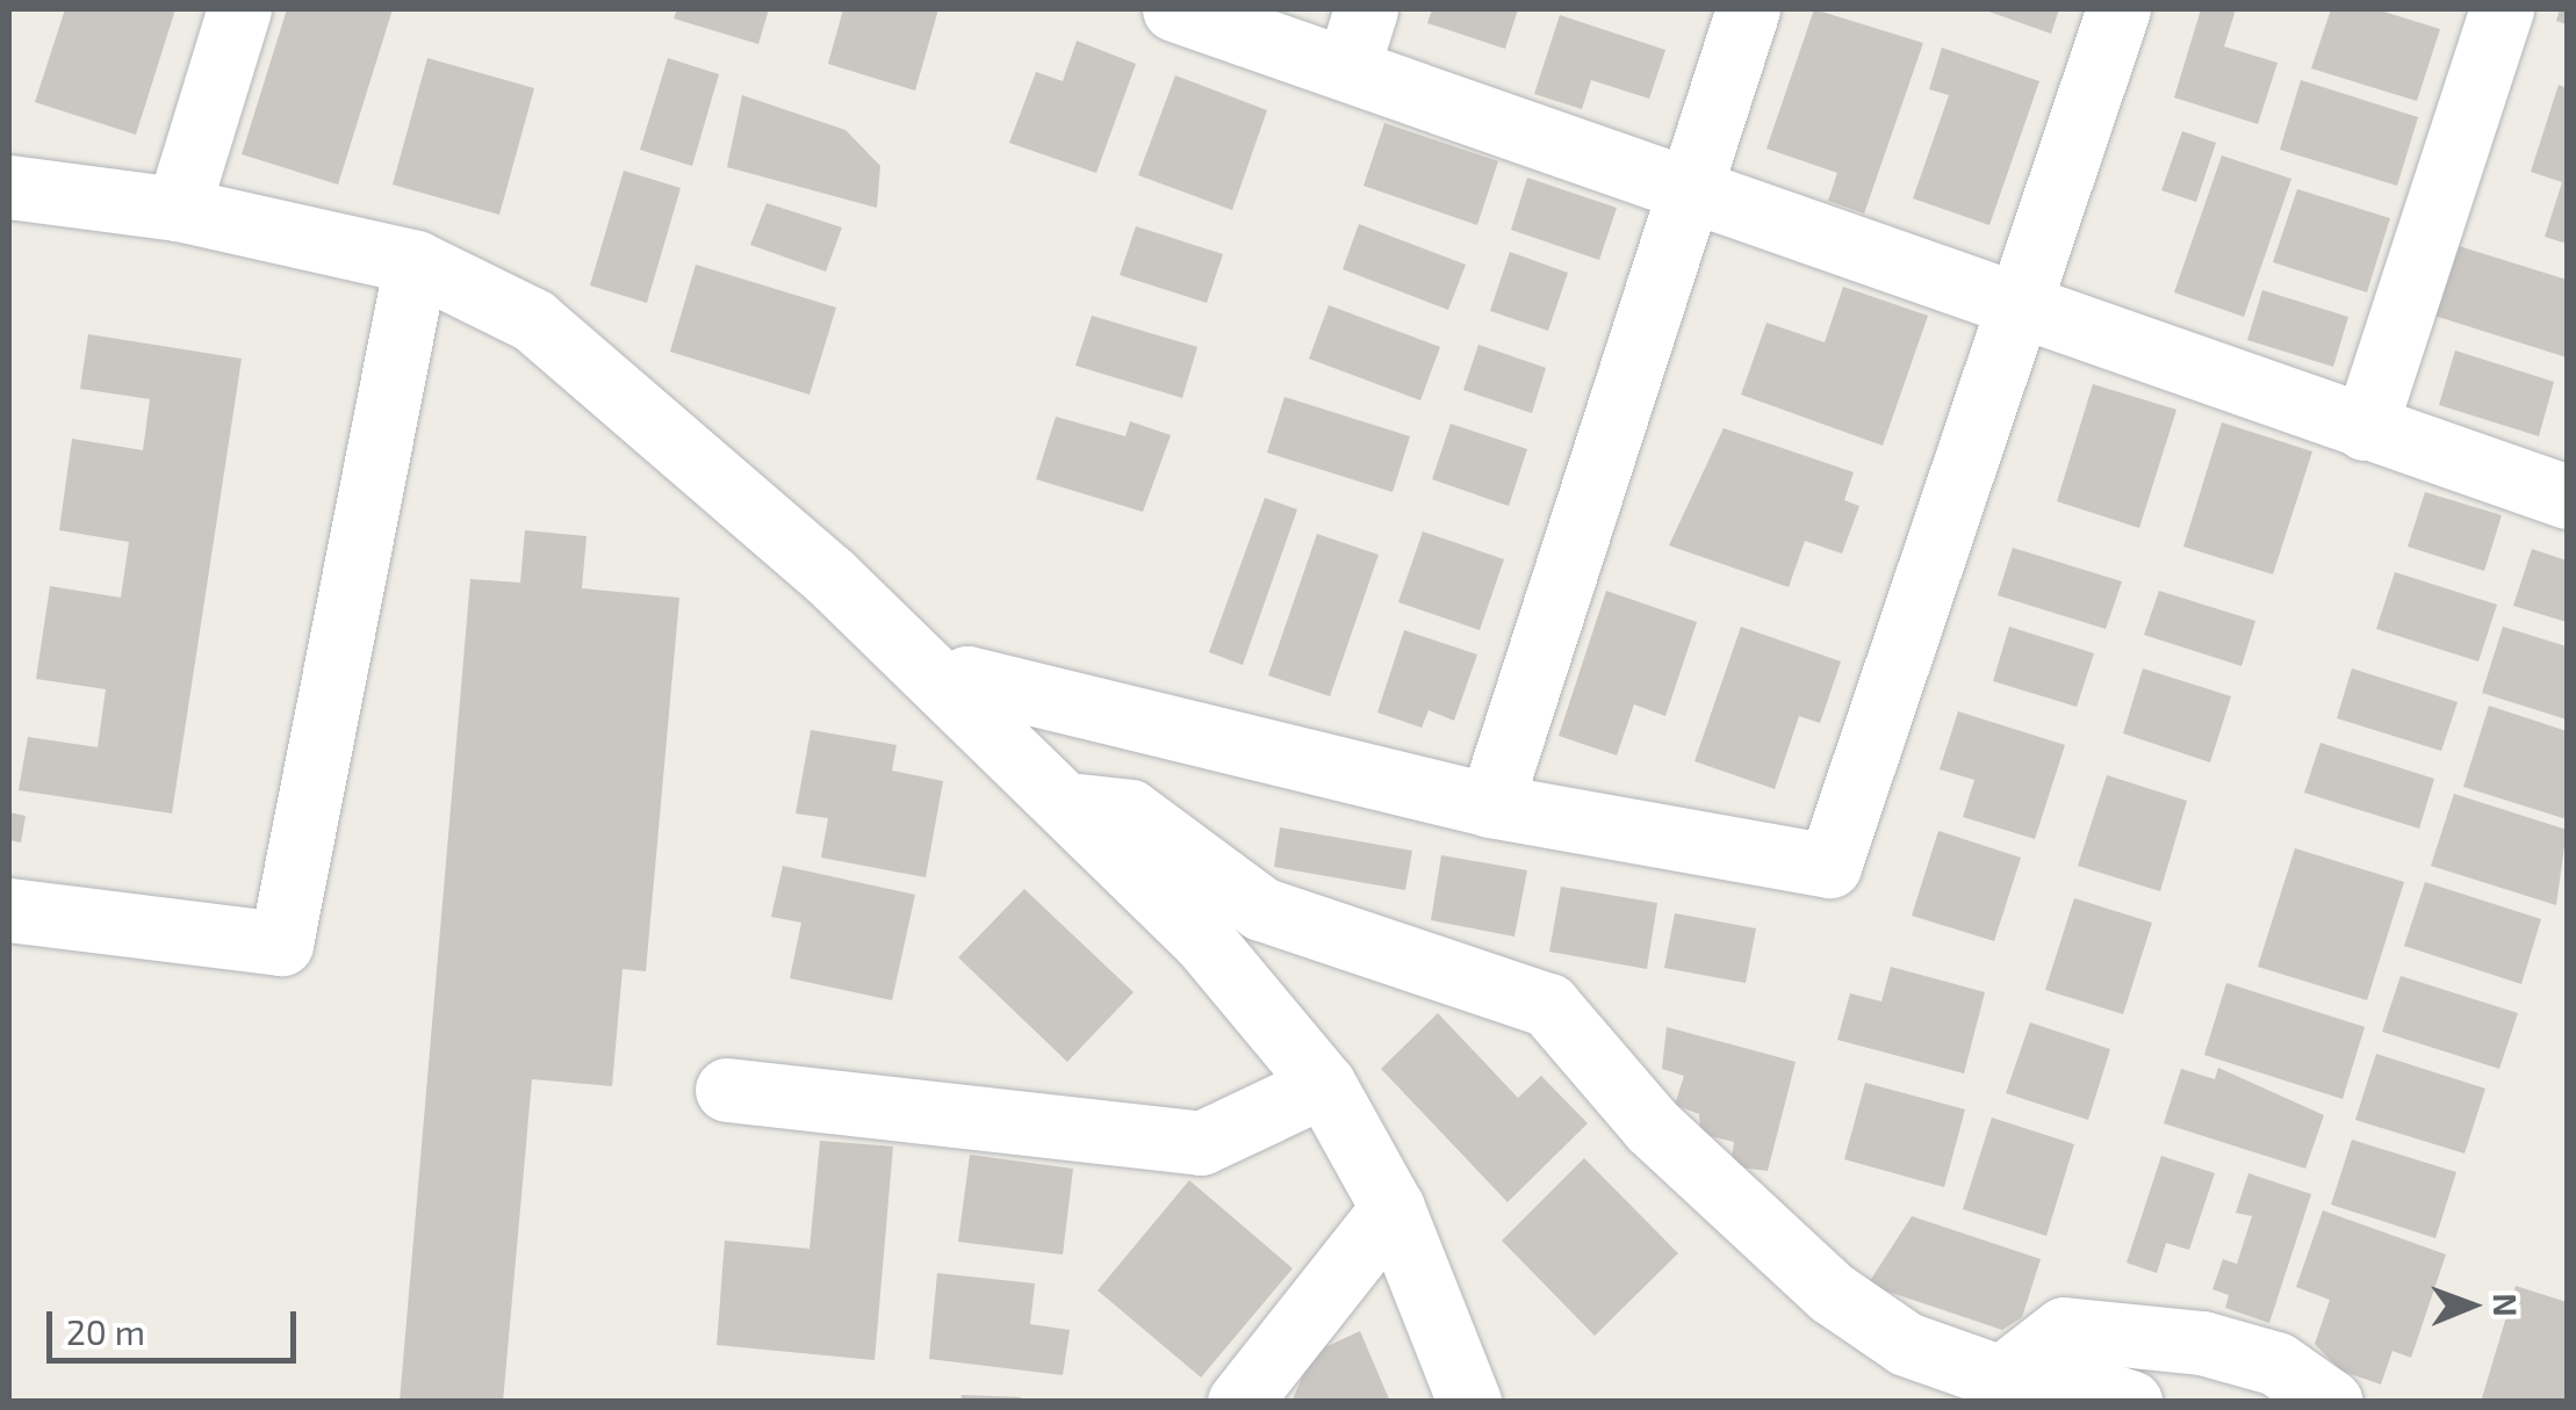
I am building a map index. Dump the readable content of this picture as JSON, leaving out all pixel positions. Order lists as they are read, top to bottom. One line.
{"scale_bar":"20 m","north":"right"}
